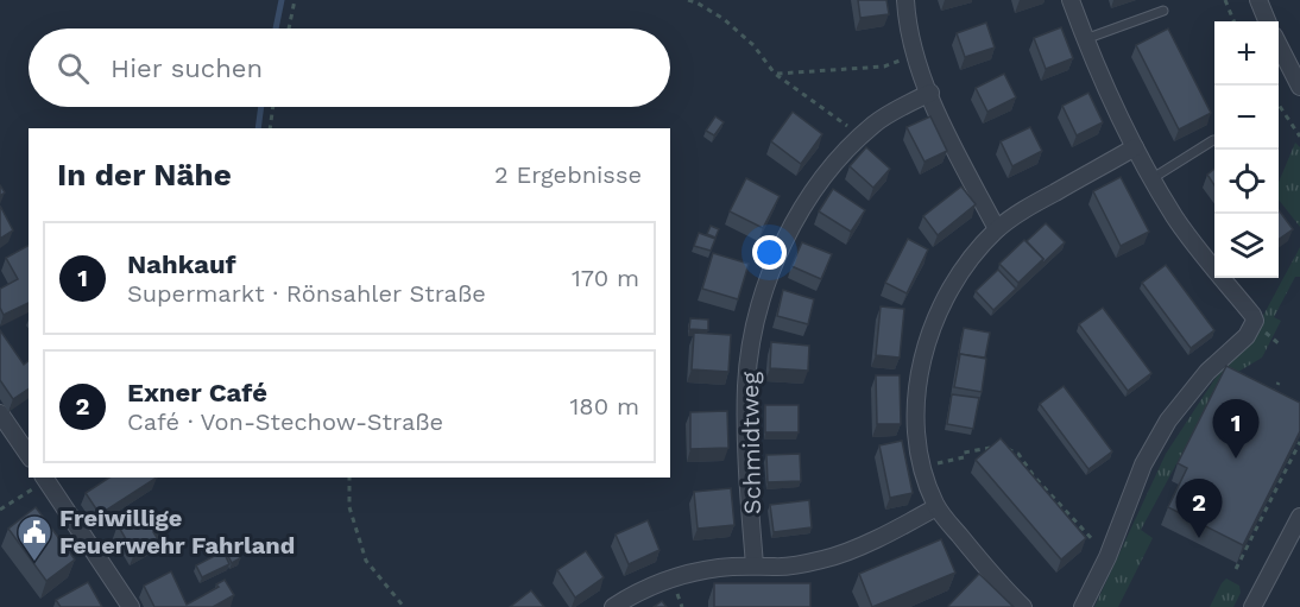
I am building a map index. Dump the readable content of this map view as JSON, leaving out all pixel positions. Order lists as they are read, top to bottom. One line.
{"streets":{"street":["Schmidtweg"]},"places":{"public building":["Freiwillige Feuerwehr Fahrland"]},"page":{"map_buttons":["+","−"],"search":"Hier suchen","heading":["In der Nähe","2 Ergebnisse"],"list":[{"mark":"1","name":"Nahkauf","note":"Supermarkt · Rönsahler Straße","value":"170 m"},{"mark":"2","name":"Exner Café","note":"Café · Von-Stechow-Straße","value":"180 m"}],"pins":["1","2"]}}
